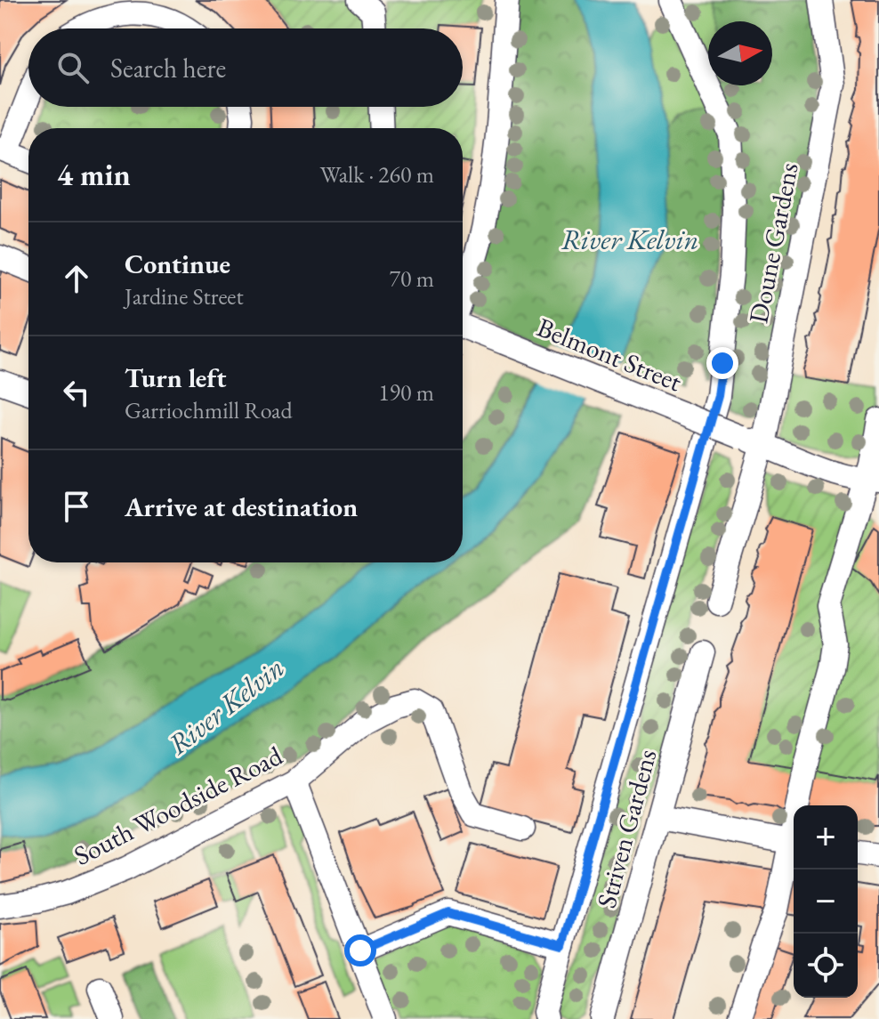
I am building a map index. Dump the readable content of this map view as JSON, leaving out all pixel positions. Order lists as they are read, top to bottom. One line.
{"streets":{"street":["Doune Gardens","Belmont Street","South Woodside Road","Striven Gardens"]},"crossings":[["Doune Gardens","Belmont Street"]],"water":["River Kelvin"],"north":"right","page":{"search":"Search here","heading":["4 min","Walk · 260 m"],"list":[["Continue","Jardine Street","70 m"],["Turn left","Garriochmill Road","190 m"],"Arrive at destination"],"map_buttons":["+","−"]}}
